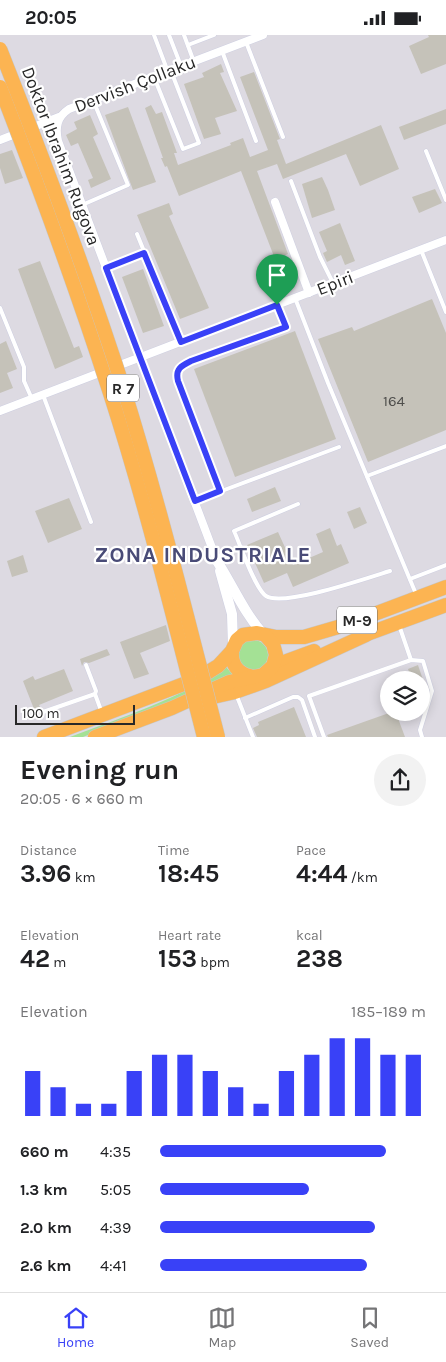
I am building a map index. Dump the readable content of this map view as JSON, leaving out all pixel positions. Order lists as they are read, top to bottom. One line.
{"streets":{"highway":["Doktor Ibrahim Rugova","R 7","M-9"],"street":["Dervish Çollaku","Epiri"]},"crossings":[["Dervish Çollaku","Epiri"]],"districts":["ZONA INDUSTRIALE"],"house_numbers":["164"],"scale_bar":"100 m","page":{"status":"20:05","scale":"100 m","heading":["Evening run","20:05 · 6 × 660 m"],"stats":[["Distance","3.96 km"],["Time","18:45"],["Pace","4:44 /km"],["Elevation","42 m"],["Heart rate","153 bpm"],["kcal","238"]],"chart":["Elevation","185–189 m"],"list":[{"name":"660 m","note":"4:35"},{"name":"1.3 km","note":"5:05"},{"name":"2.0 km","note":"4:39"},{"name":"2.6 km","note":"4:41"}],"tabs":["Home","Map","Saved"]}}
